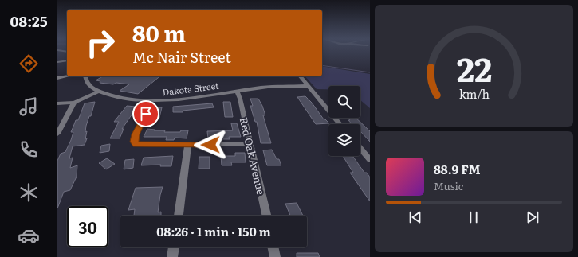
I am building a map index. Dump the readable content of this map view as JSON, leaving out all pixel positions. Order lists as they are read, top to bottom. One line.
{"streets":{"street":["Dakota Street","Red Oak Avenue"]},"crossings":[["Dakota Street","Red Oak Avenue"]],"page":{"tabs":"08:25","turn":["80 m","Mc Nair Street"],"song":["88.9 FM","Music"],"limit":"30","trip":"08:26 · 1 min · 150 m","gauge":["22","km/h"]}}
